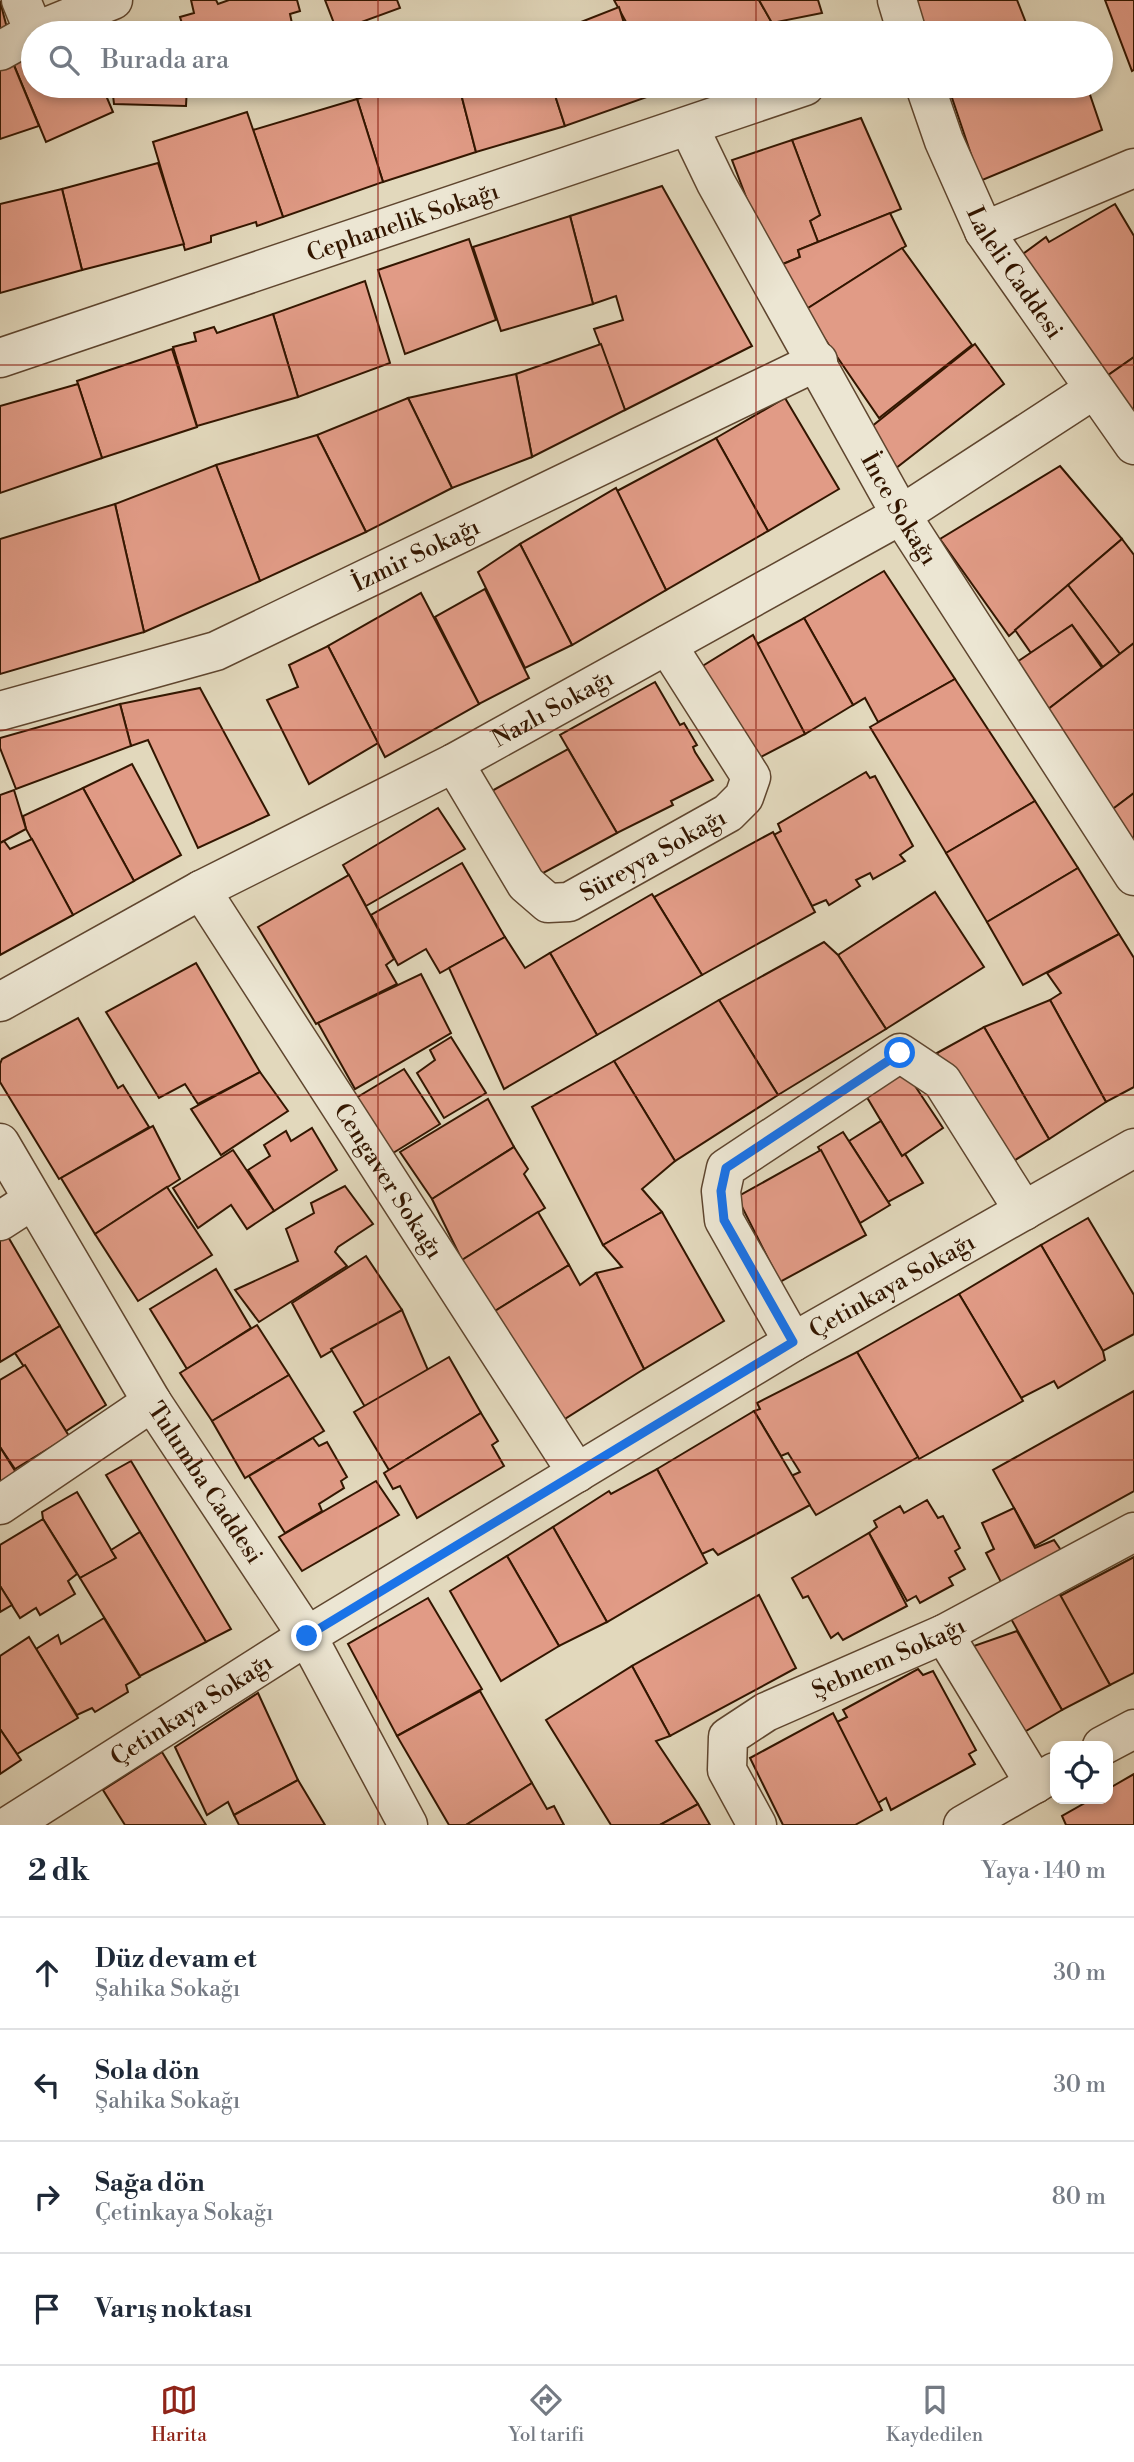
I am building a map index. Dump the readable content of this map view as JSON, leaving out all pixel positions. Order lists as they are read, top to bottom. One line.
{"streets":{"street":["Cephanelik Sokağı","Laleli Caddesi","İnce Sokağı","İzmir Sokağı","Nazlı Sokağı","Süreyya Sokağı","Cengaver Sokağı","Çetinkaya Sokağı","Tulumba Caddesi","Şebnem Sokağı"]},"crossings":[["Cephanelik Sokağı","İnce Sokağı"],["Laleli Caddesi","Nazlı Sokağı"],["İnce Sokağı","İzmir Sokağı"],["İnce Sokağı","Nazlı Sokağı"],["Nazlı Sokağı","Süreyya Sokağı"],["Nazlı Sokağı","Cengaver Sokağı"],["Cengaver Sokağı","Çetinkaya Sokağı"],["Çetinkaya Sokağı","Tulumba Caddesi"]],"page":{"search":"Burada ara","heading":["2 dk","Yaya · 140 m"],"list":[["Düz devam et","Şahika Sokağı","30 m"],["Sola dön","Şahika Sokağı","30 m"],["Sağa dön","Çetinkaya Sokağı","80 m"],"Varış noktası"],"nav":["Harita","Yol tarifi","Kaydedilen"]}}
